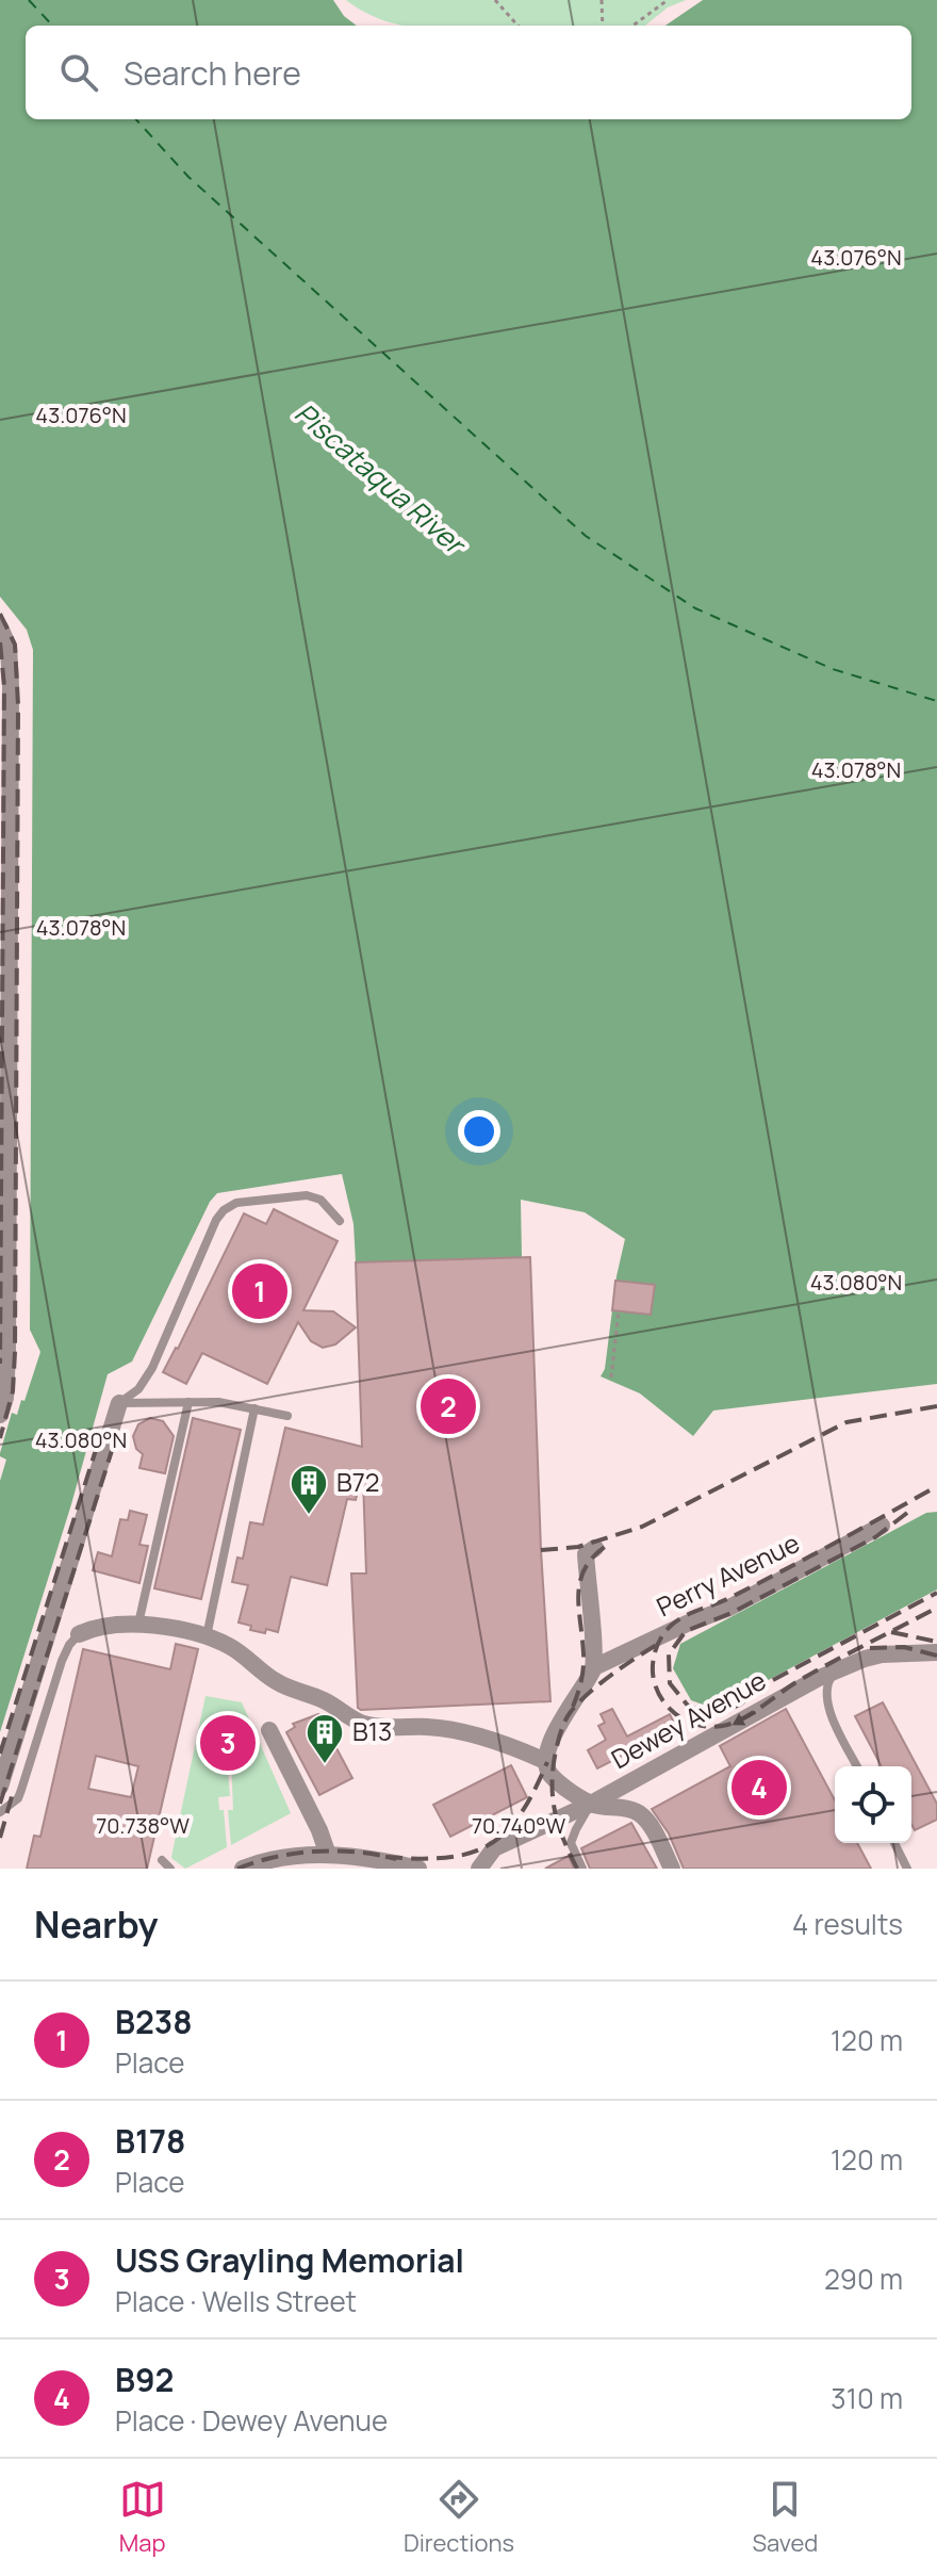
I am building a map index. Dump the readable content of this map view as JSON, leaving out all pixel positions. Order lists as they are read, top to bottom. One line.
{"streets":{"street":["Perry Avenue","Dewey Avenue"]},"one_way":["Dewey Avenue"],"water":["Piscataqua River"],"places":{"building":["B72","B13"]},"page":{"search":"Search here","pins":["1","2","3","4"],"heading":["Nearby","4 results"],"list":[{"mark":"1","name":"B238","note":"Place","value":"120 m"},{"mark":"2","name":"B178","note":"Place","value":"120 m"},{"mark":"3","name":"USS Grayling Memorial","note":"Place · Wells Street","value":"290 m"},{"mark":"4","name":"B92","note":"Place · Dewey Avenue","value":"310 m"}],"nav":["Map","Directions","Saved"]},"coordinates":["43.076°N","43.078°N","43.080°N","70.738°W","70.740°W"]}
